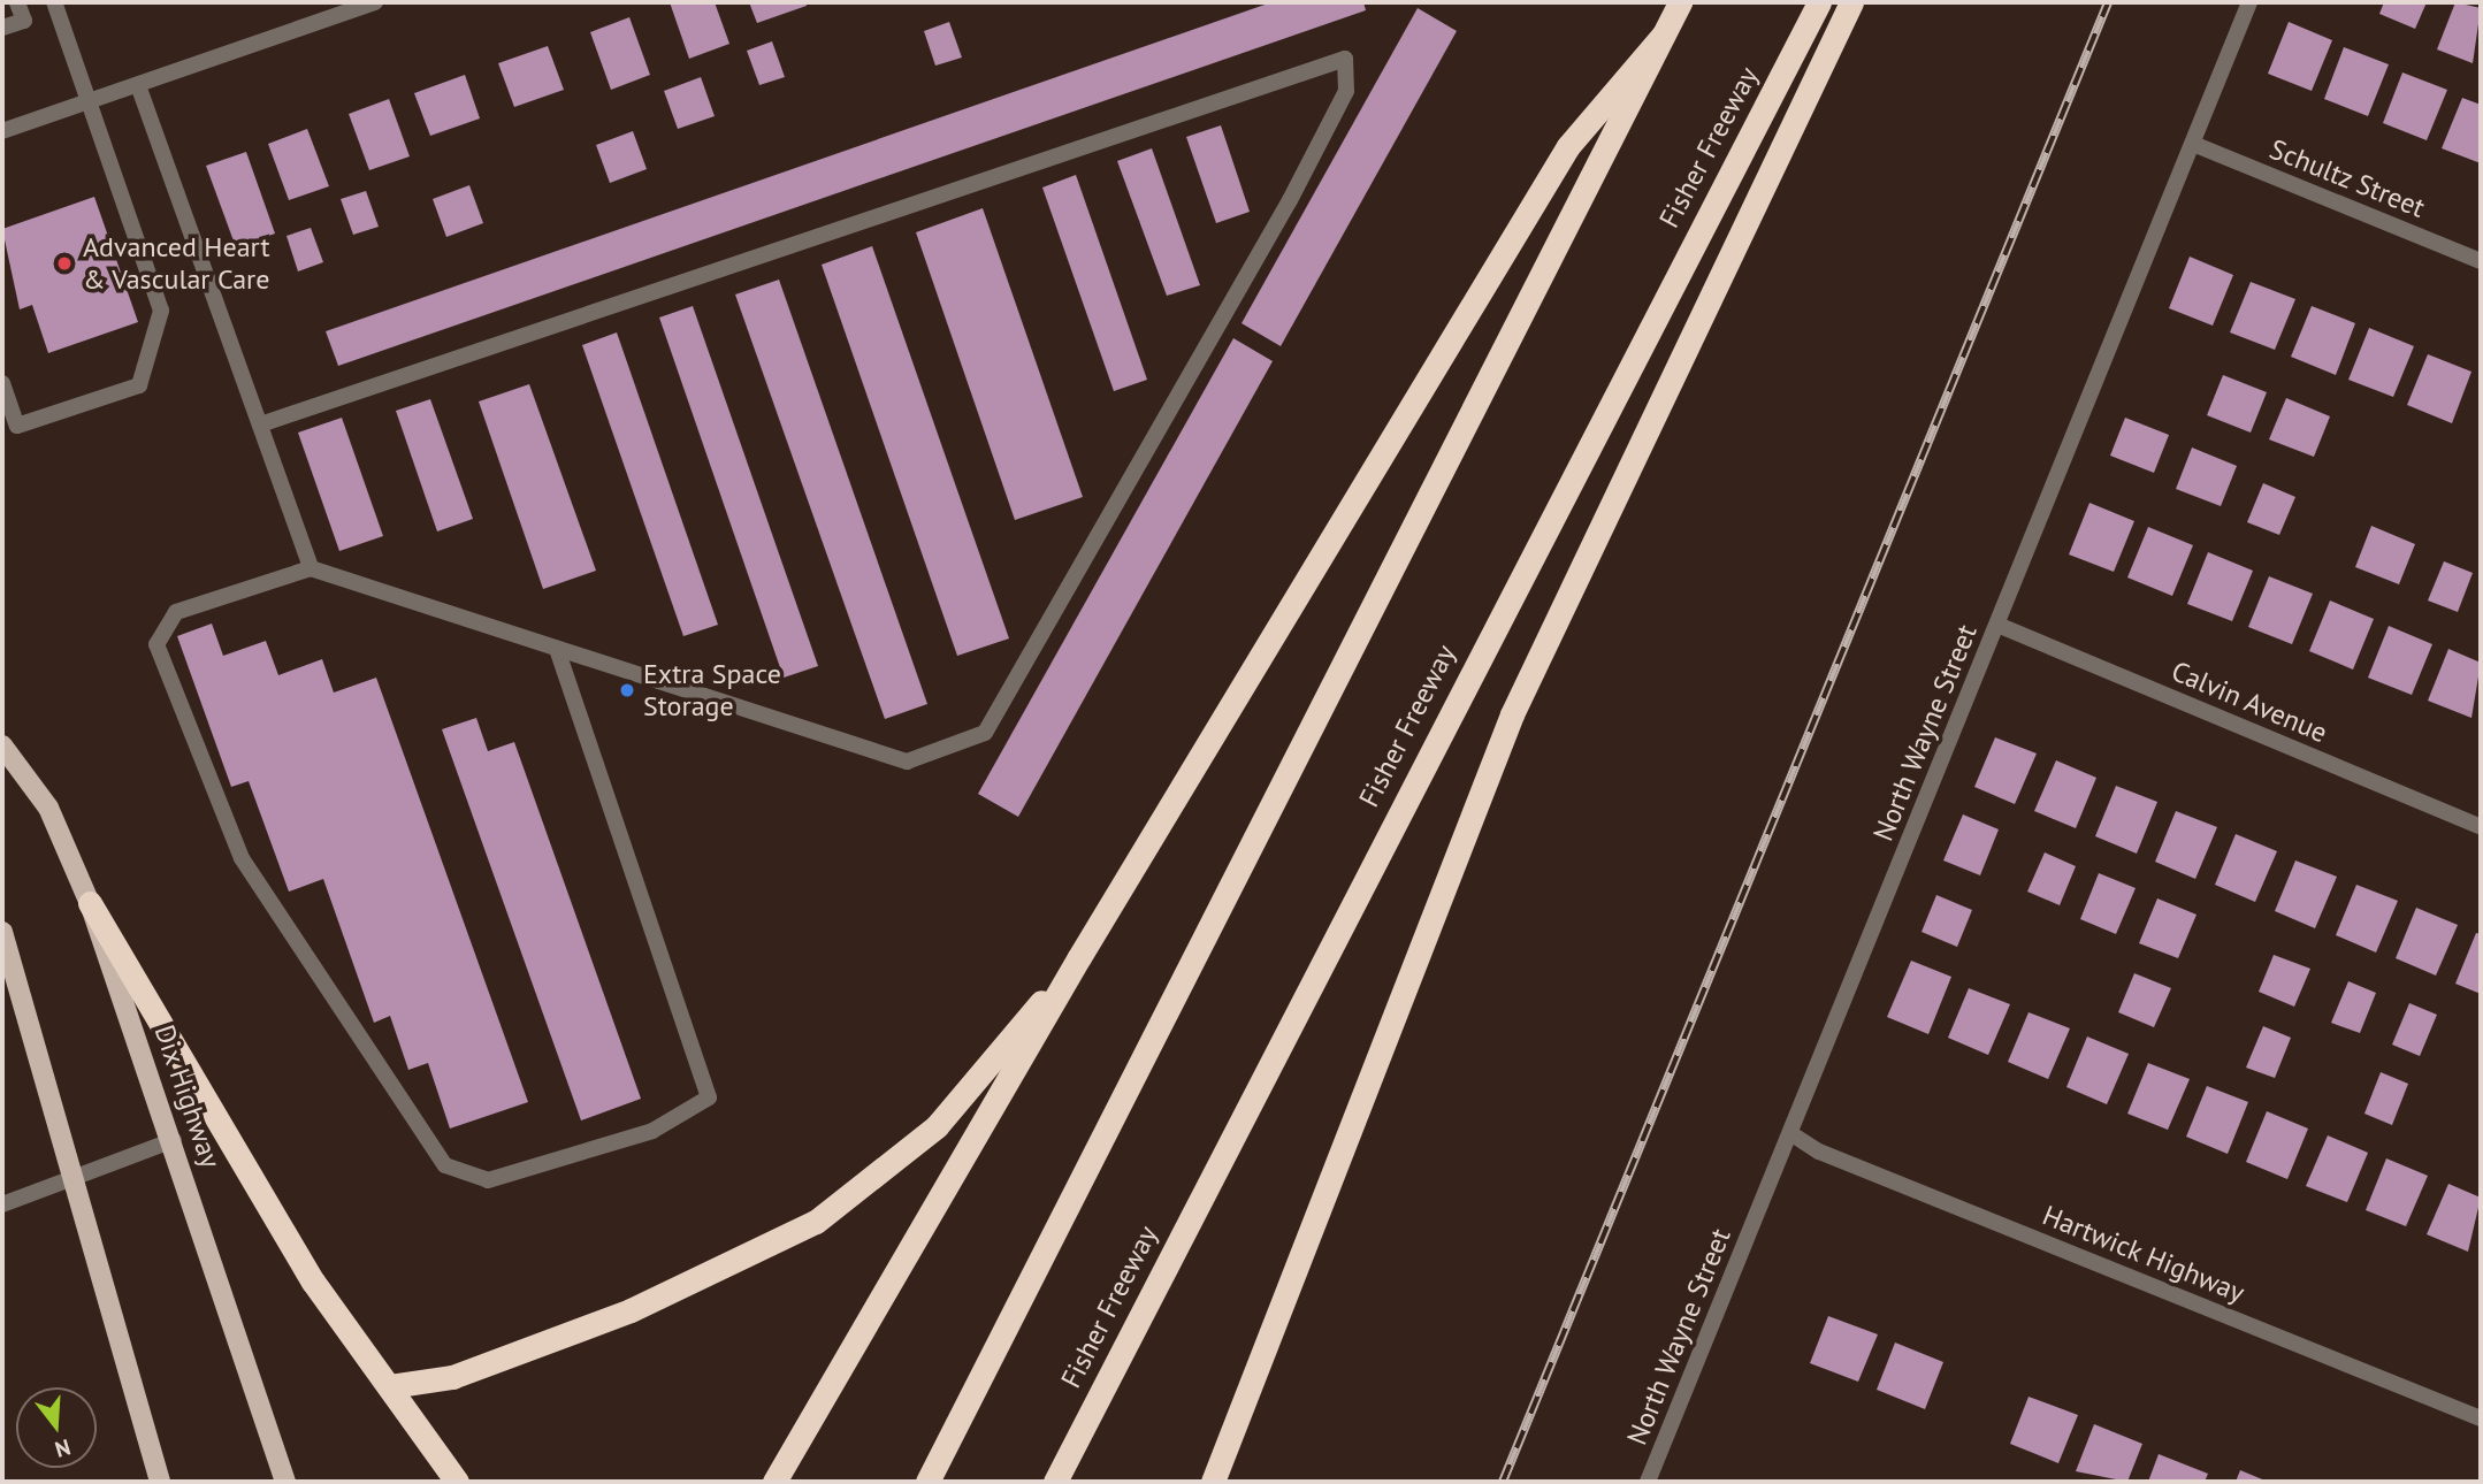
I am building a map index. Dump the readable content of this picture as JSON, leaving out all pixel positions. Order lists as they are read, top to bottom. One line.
{"streets":{"highway":["Fisher Freeway"],"main road":["Dix Highway"],"street":["Schultz Street","Calvin Avenue","North Wayne Street","Hartwick Highway"]},"crossings":[["Schultz Street","North Wayne Street"],["Calvin Avenue","North Wayne Street"],["North Wayne Street","Hartwick Highway"]],"places":["Advanced Heart & Vascular Care","Extra Space Storage"],"north":"bottom"}
